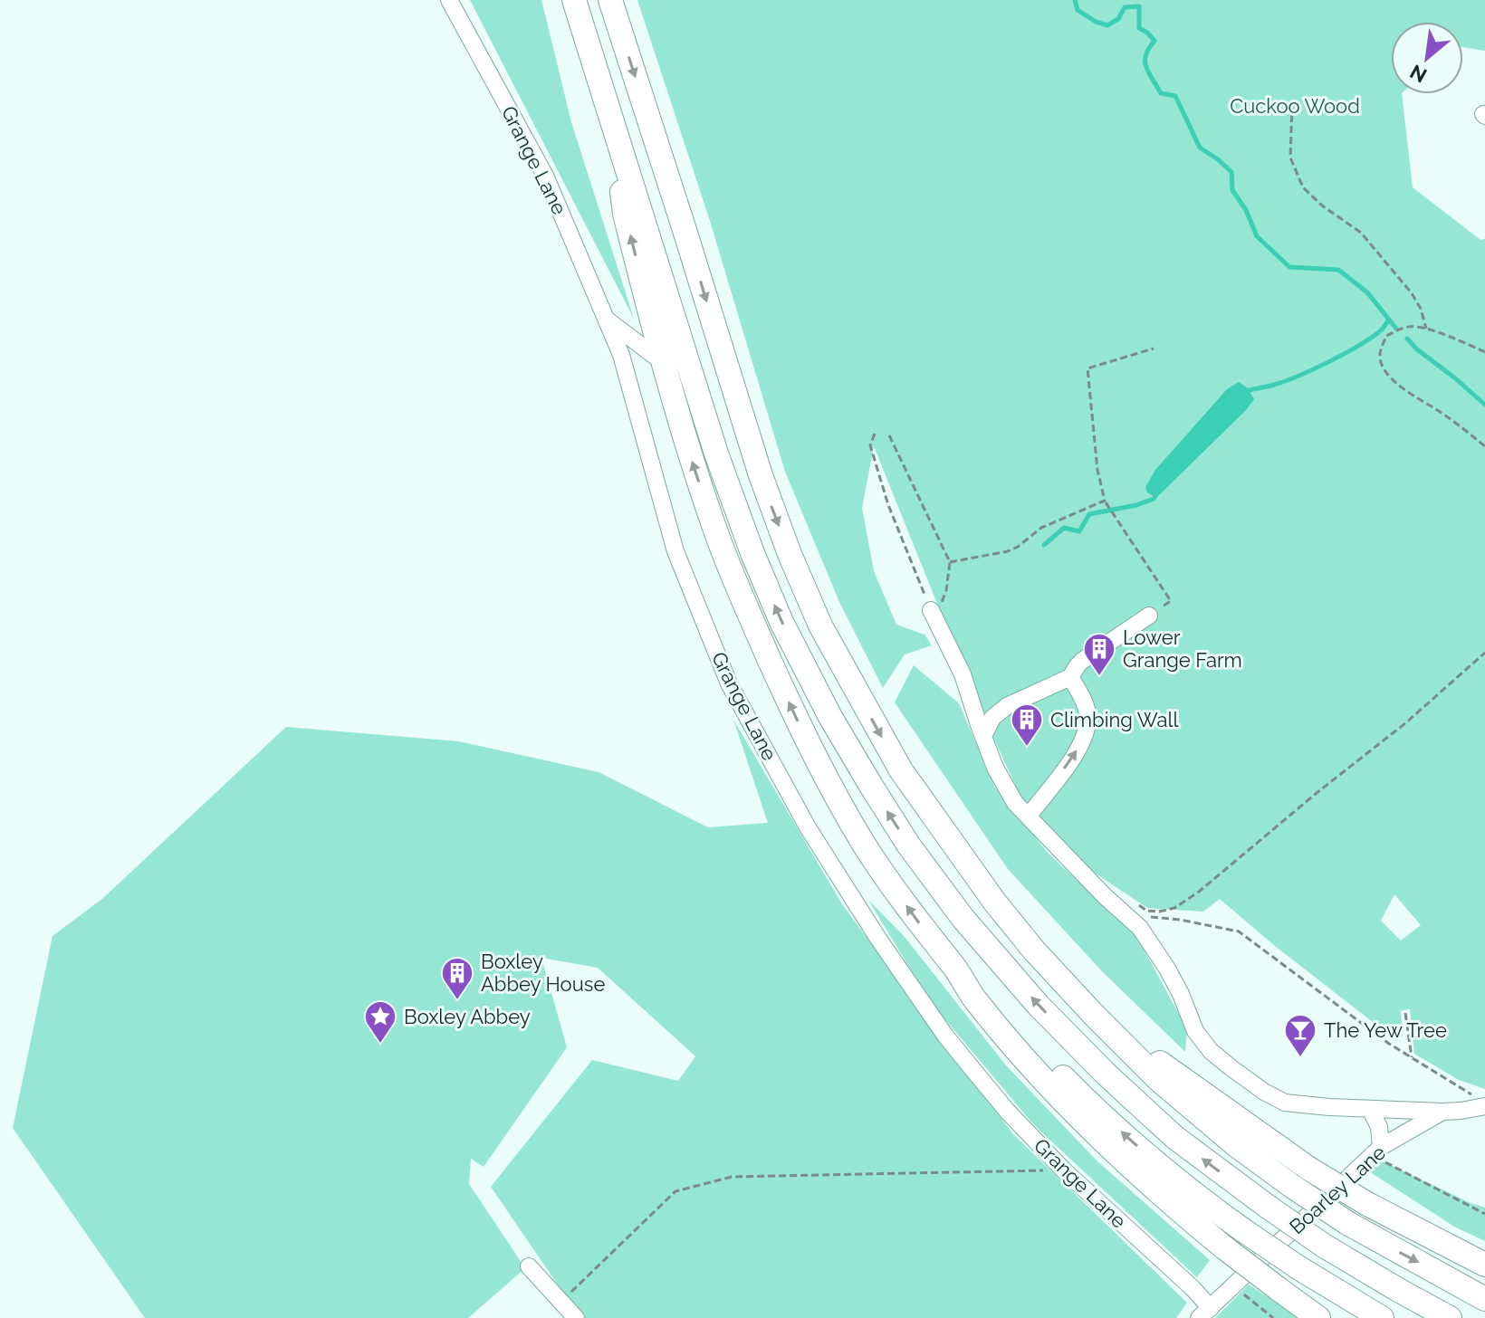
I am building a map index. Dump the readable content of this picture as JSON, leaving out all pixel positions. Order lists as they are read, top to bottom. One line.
{"streets":{"street":["Grange Lane","Boarley Lane"]},"crossings":[["Grange Lane","Boarley Lane"]],"parks":["Cuckoo Wood"],"places":{"building":["Lower Grange Farm","Climbing Wall","Boxley Abbey House"],"place":["Boxley Abbey"],"bar":["The Yew Tree"]},"north":"bottom left"}
